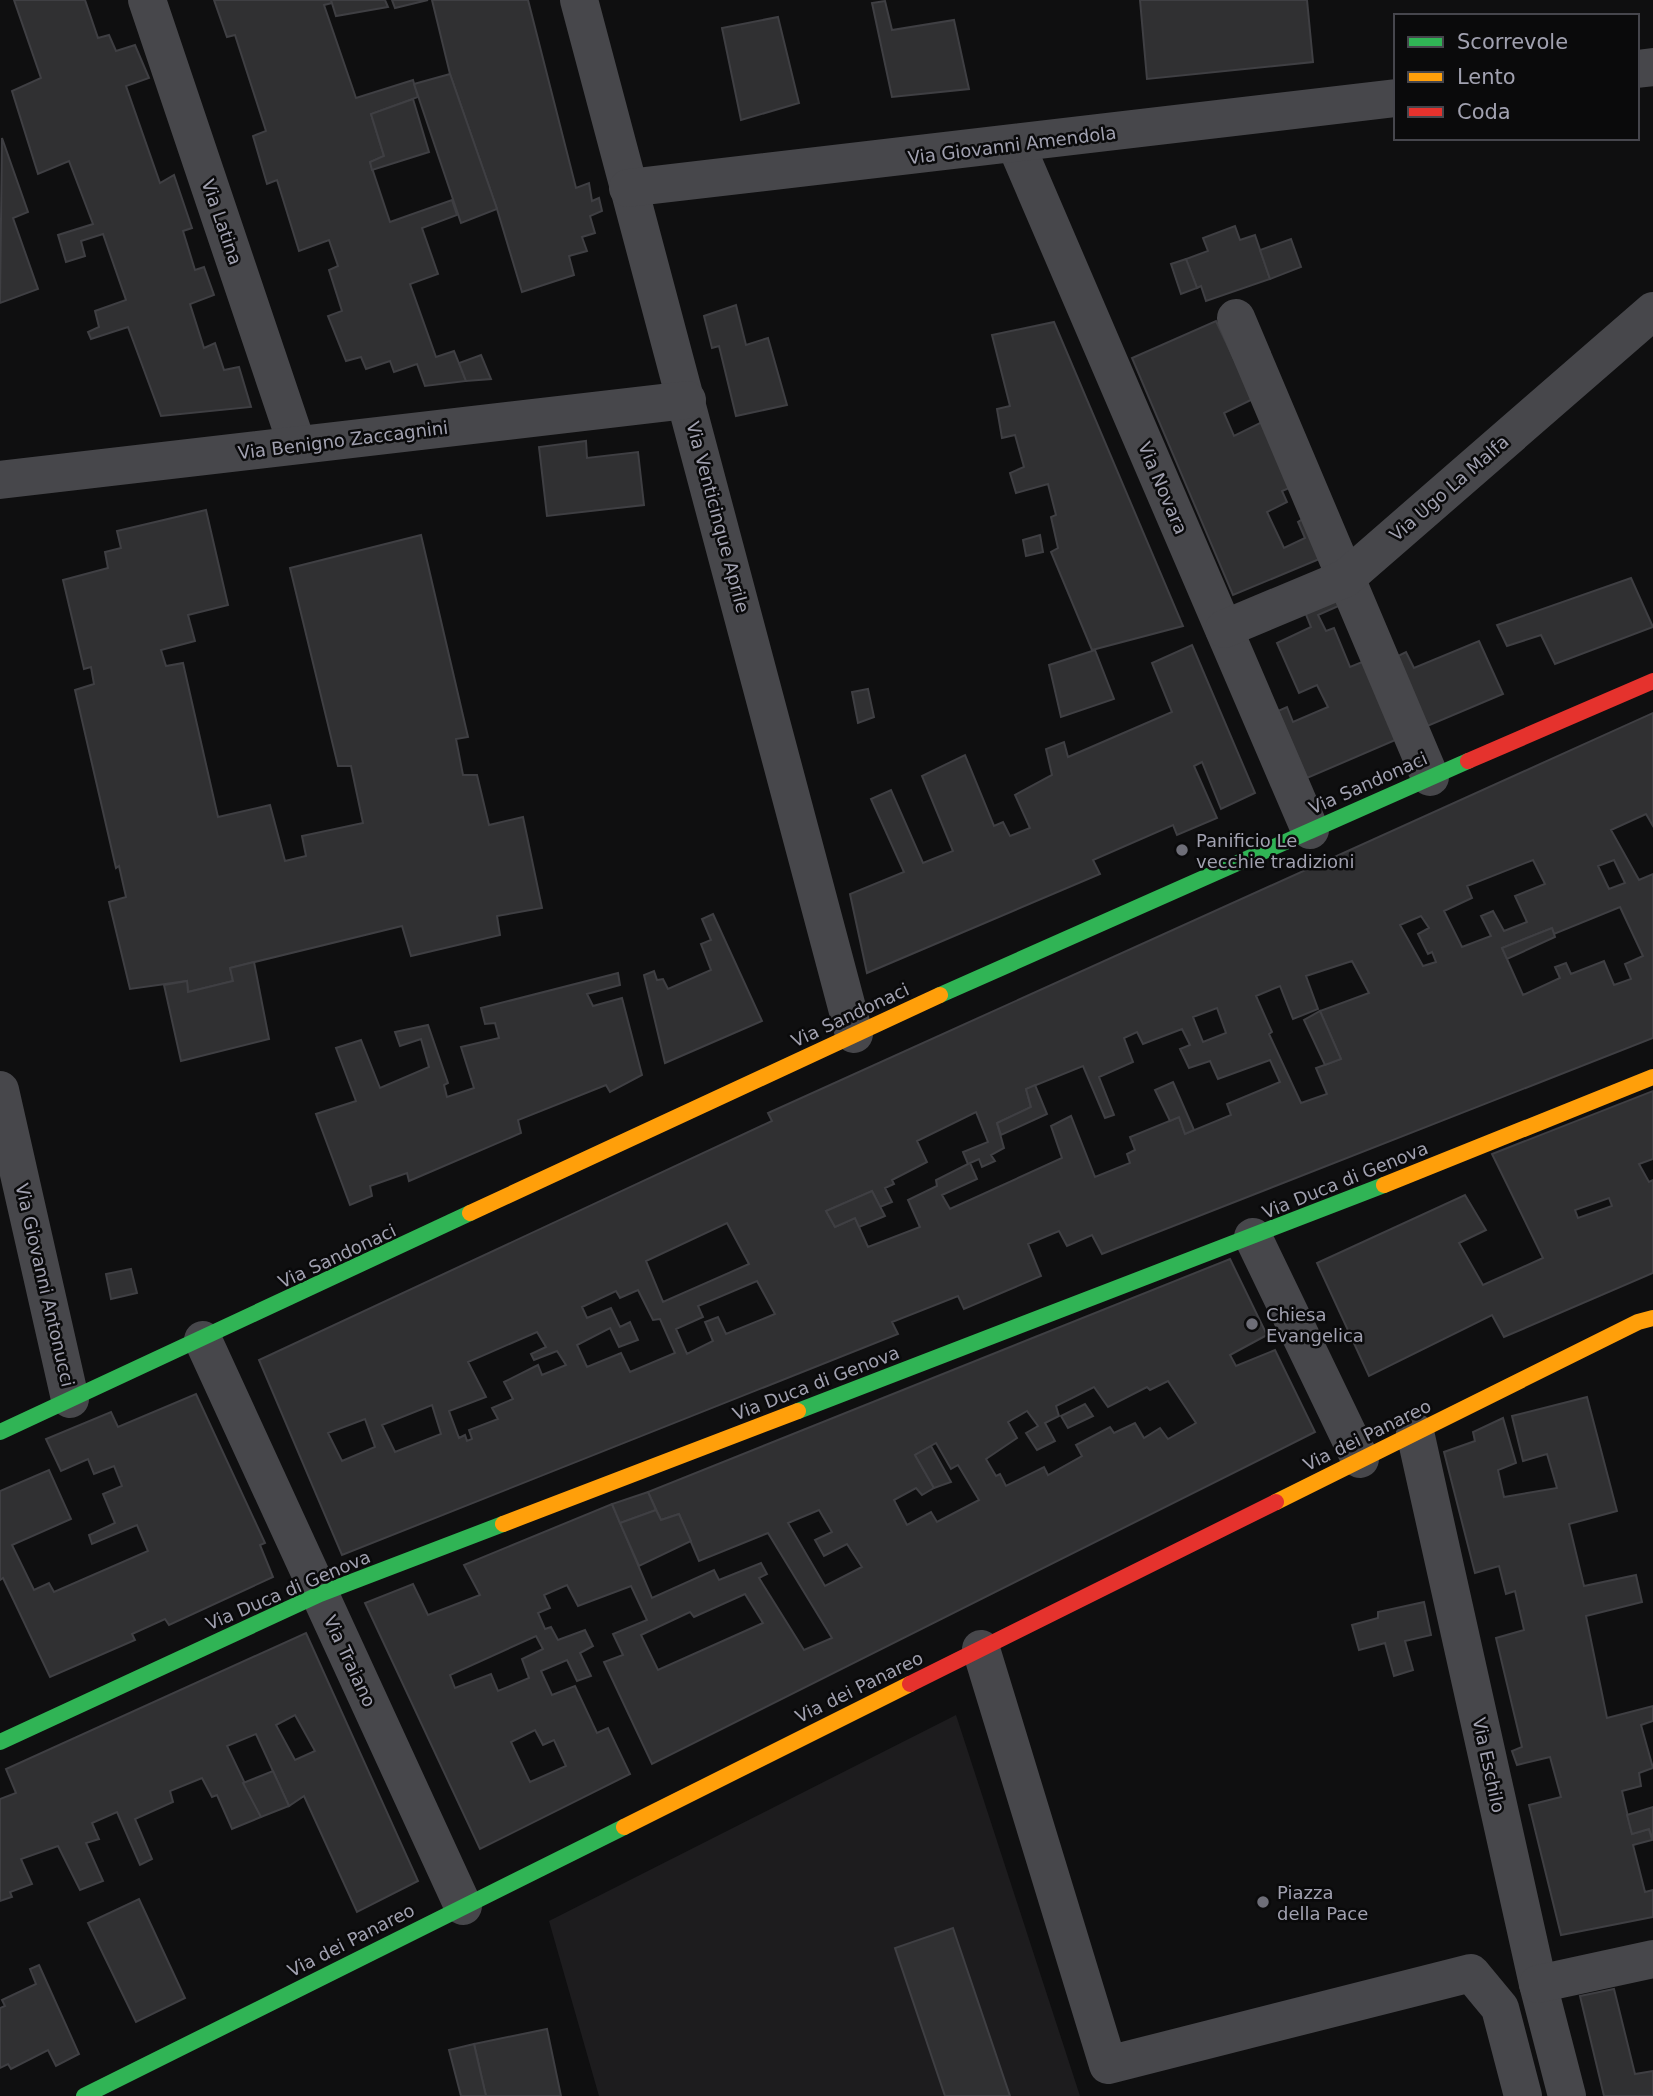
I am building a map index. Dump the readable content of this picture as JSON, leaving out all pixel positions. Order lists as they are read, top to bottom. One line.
{"streets":{"street":["Via Giovanni Amendola","Via Latina","Via Benigno Zaccagnini","Via Novara","Via Ugo La Malfa","Via Venticinque Aprile","Via Sandonaci","Via Duca di Genova","Via Giovanni Antonucci","Via dei Panareo","Via Traiano","Via Eschilo"]},"crossings":[["Via Giovanni Amendola","Via Novara"],["Via Giovanni Amendola","Via Venticinque Aprile"],["Via Latina","Via Benigno Zaccagnini"],["Via Benigno Zaccagnini","Via Venticinque Aprile"],["Via Novara","Via Ugo La Malfa"],["Via Novara","Via Sandonaci"],["Via Venticinque Aprile","Via Sandonaci"],["Via Sandonaci","Via Giovanni Antonucci"],["Via Sandonaci","Via Traiano"],["Via Duca di Genova","Via Traiano"],["Via dei Panareo","Via Traiano"],["Via dei Panareo","Via Eschilo"]],"places":["Panificio Le vecchie tradizioni","Chiesa Evangelica","Piazza della Pace"],"legend":["Scorrevole","Lento","Coda"]}
